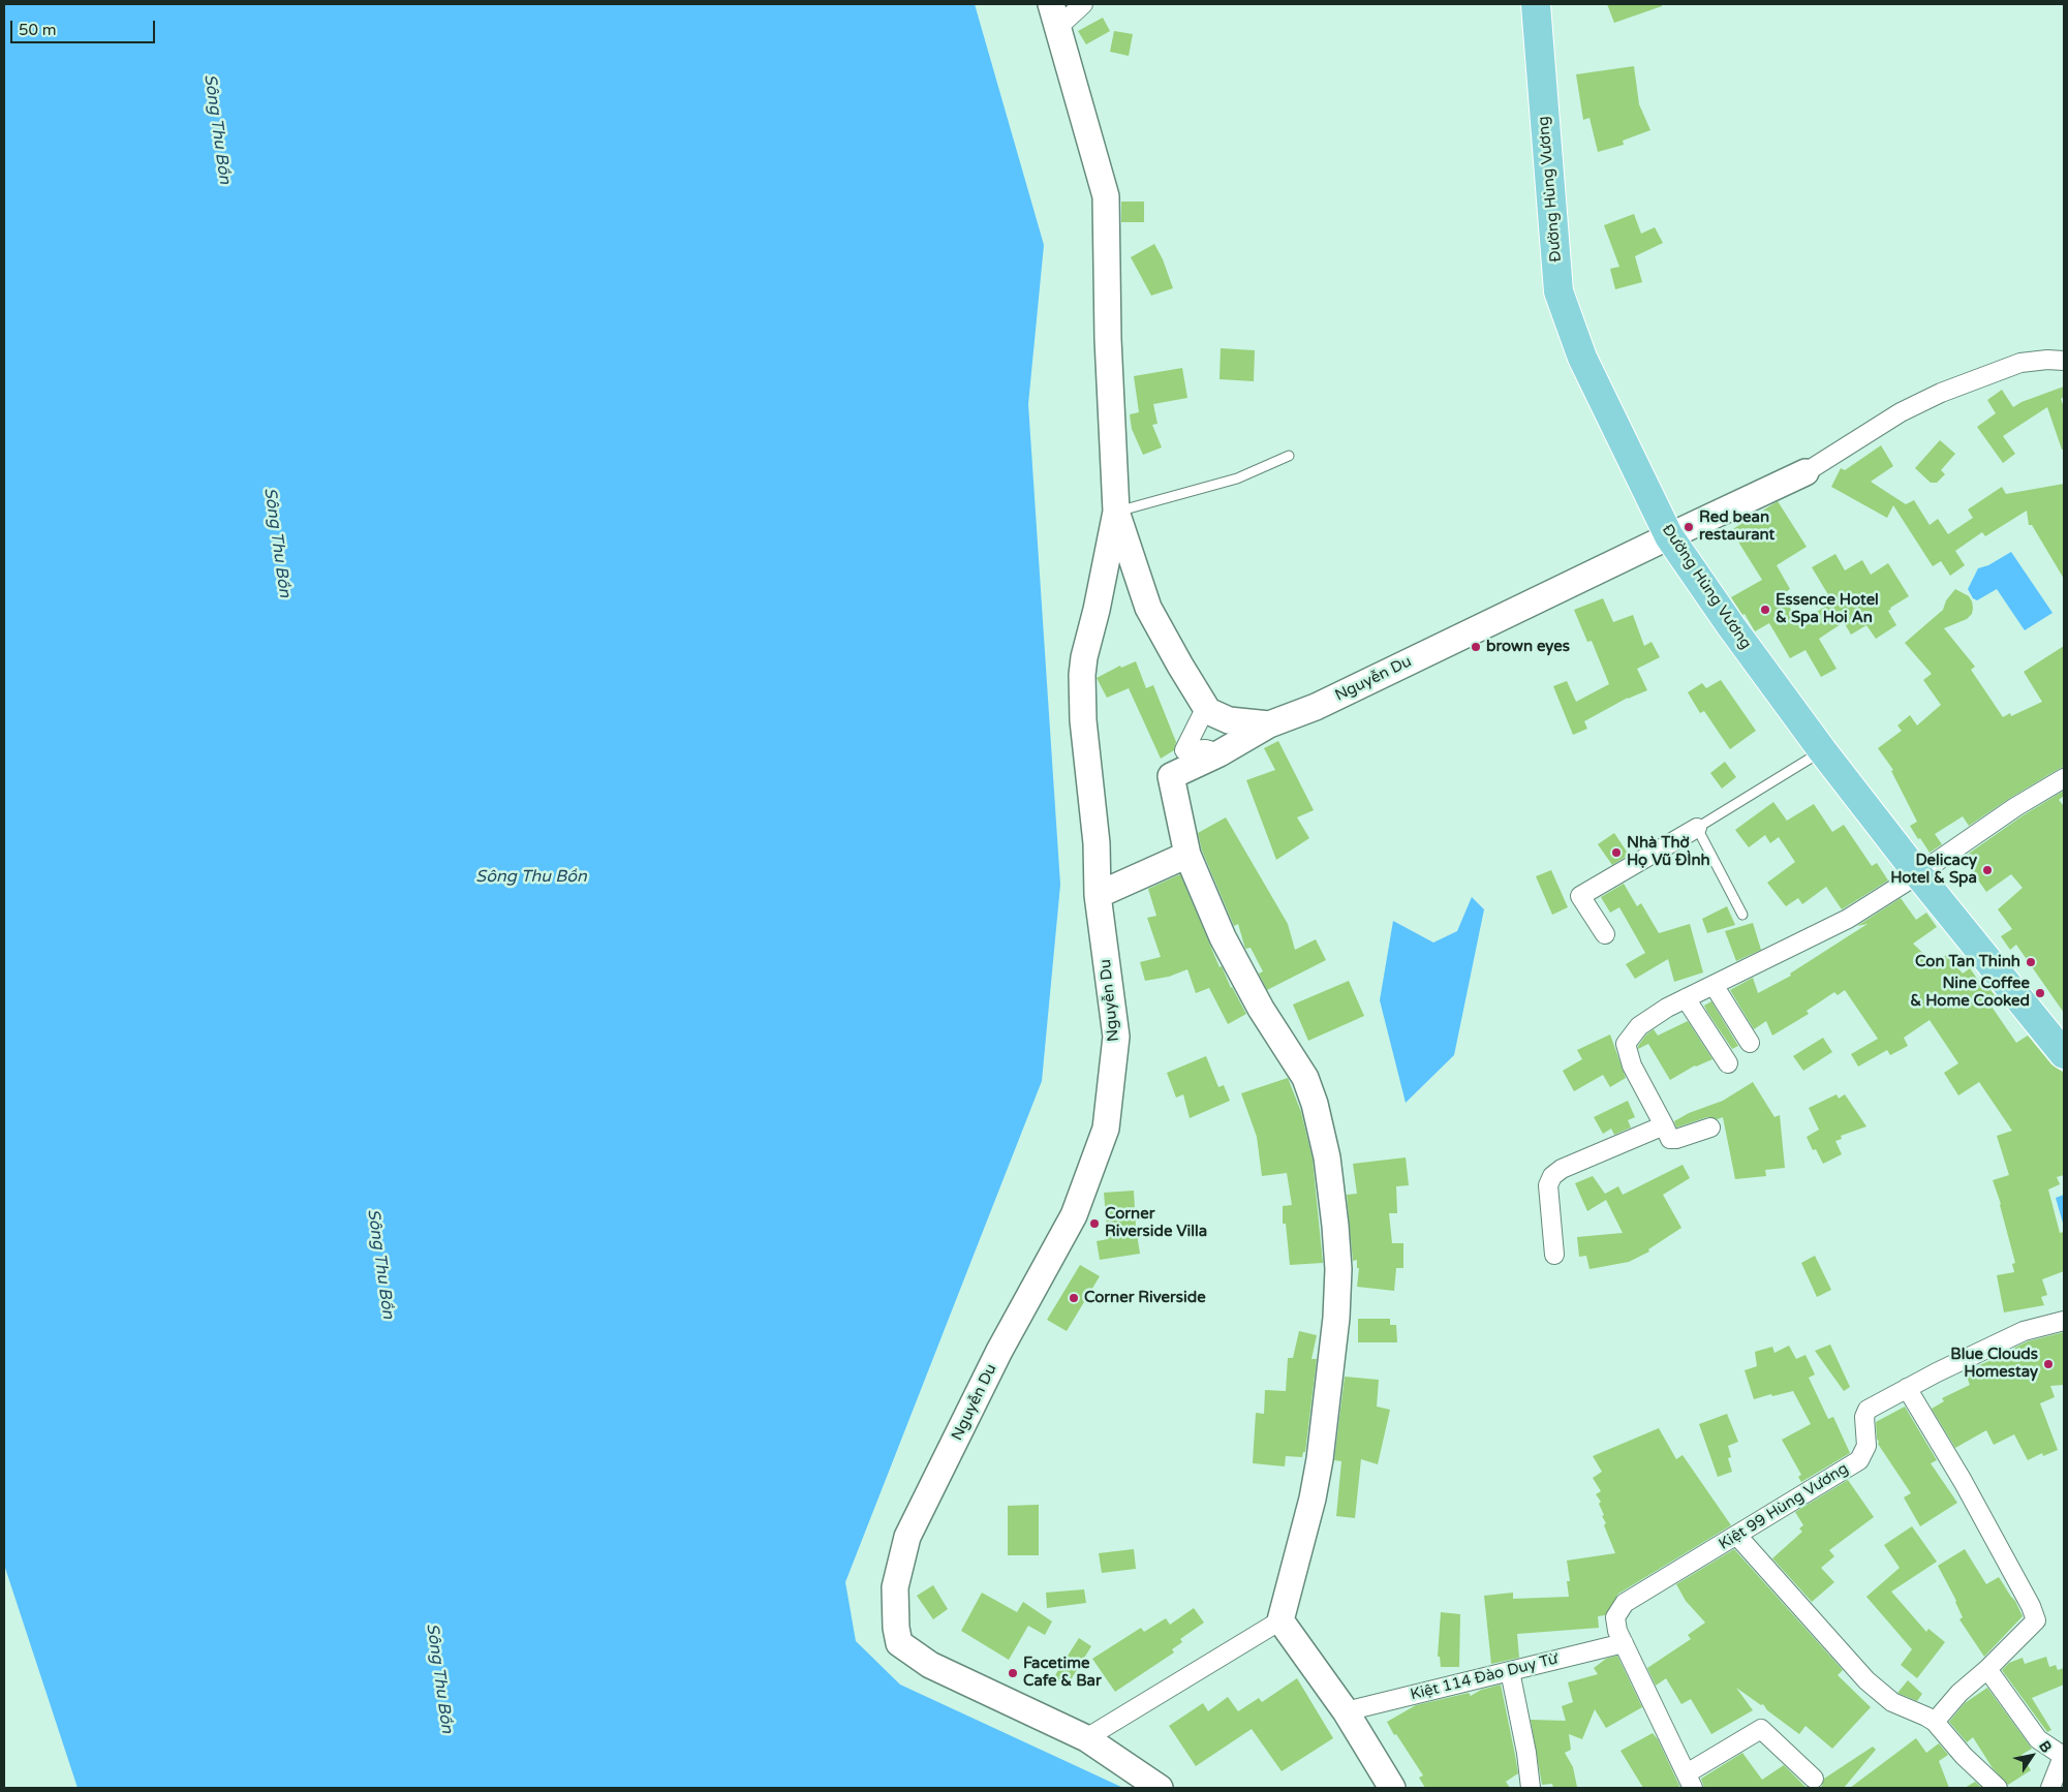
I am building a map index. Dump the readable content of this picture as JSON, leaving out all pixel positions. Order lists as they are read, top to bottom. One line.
{"streets":{"main road":["Đường Hùng Vương"],"street":["Nguyễn Du","Kiệt 99 Hùng Vương","Kiệt 114 Đào Duy Từ"]},"crossings":[["Đường Hùng Vương","Nguyễn Du"],["Kiệt 99 Hùng Vương","Kiệt 114 Đào Duy Từ"]],"water":["Sông Thu Bồn"],"places":["Red bean restaurant","Essence Hotel & Spa Hoi An","brown eyes","Nhà Thờ Họ Vũ ĐÌnh","Delicacy Hotel & Spa","Con Tan Thinh","Nine Coffee & Home Cooked","Corner Riverside Villa","Corner Riverside","Blue Clouds Homestay","Facetime Cafe & Bar"],"scale_bar":"50 m","north":"top right"}
